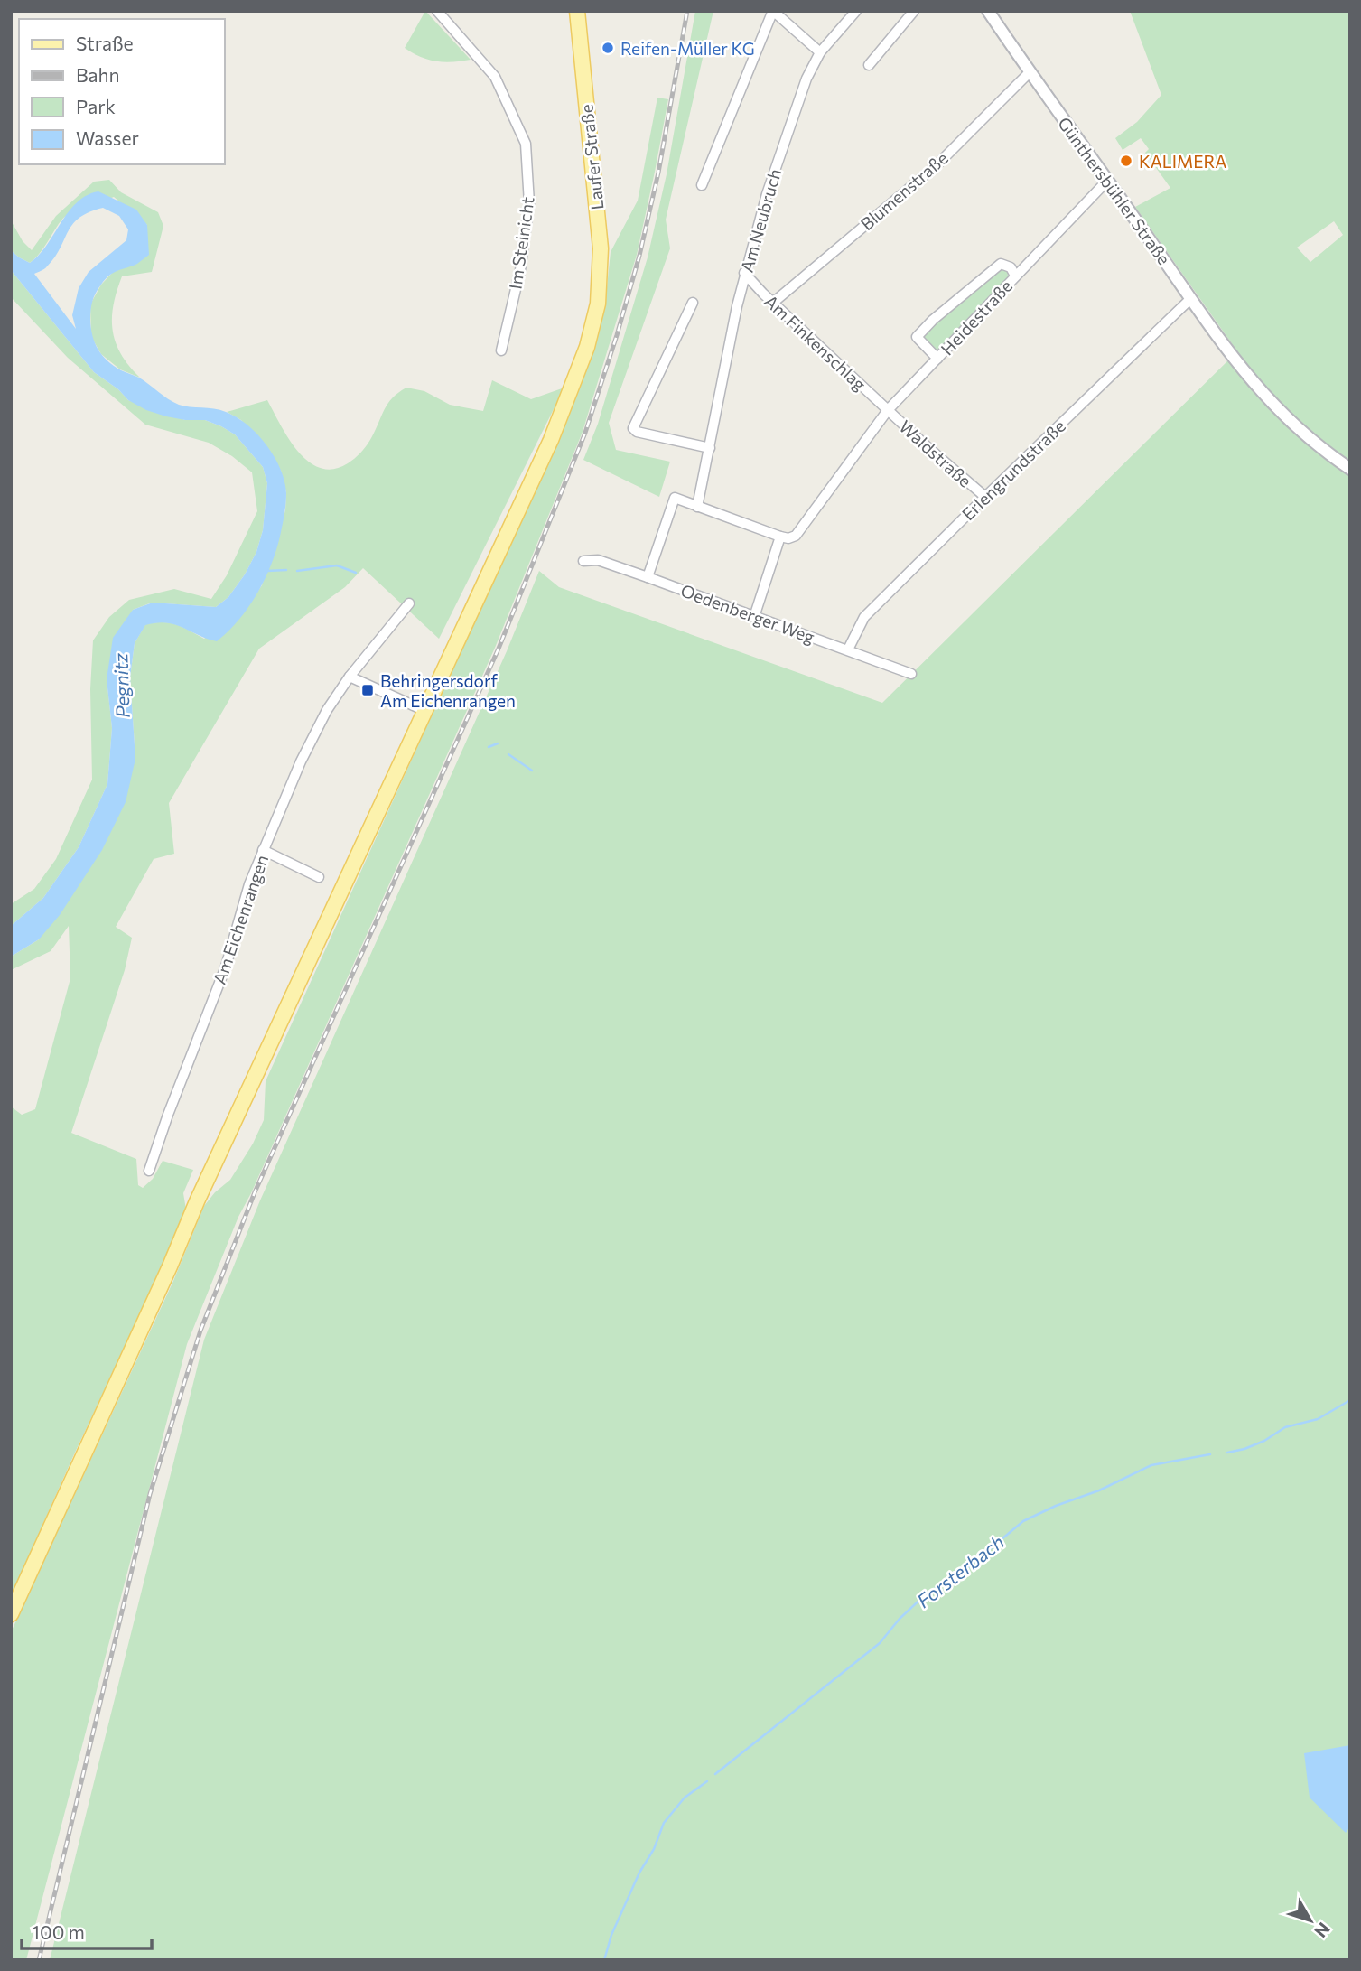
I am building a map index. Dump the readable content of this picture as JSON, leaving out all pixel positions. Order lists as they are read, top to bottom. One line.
{"streets":{"main road":["Laufer Straße"],"street":["Blumenstraße","Günthersbühler Straße","Am Neubruch","Im Steinicht","Heidestraße","Am Finkenschlag","Waldstraße","Erlengrundstraße","Oedenberger Weg","Am Eichenrangen"]},"crossings":[["Blumenstraße","Günthersbühler Straße"],["Blumenstraße","Am Finkenschlag"],["Günthersbühler Straße","Heidestraße"],["Günthersbühler Straße","Erlengrundstraße"],["Am Neubruch","Am Finkenschlag"],["Heidestraße","Am Finkenschlag"],["Heidestraße","Waldstraße"],["Am Finkenschlag","Waldstraße"],["Waldstraße","Erlengrundstraße"],["Erlengrundstraße","Oedenberger Weg"]],"water":["Pegnitz","Forsterbach"],"places":{"other":["Reifen-Müller KG","KALIMERA"],"transit":["Behringersdorf Am Eichenrangen"]},"legend":["Straße","Bahn","Park","Wasser"],"scale_bar":"100 m","north":"bottom right"}
